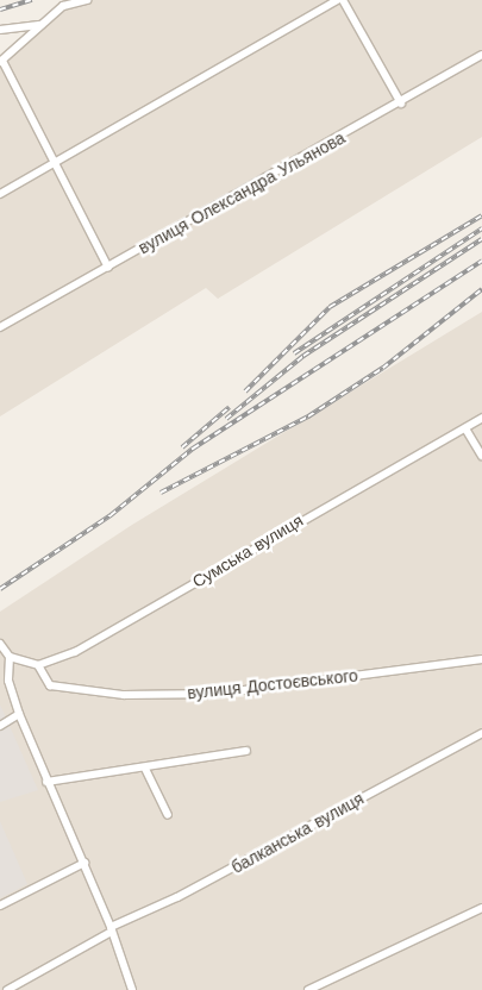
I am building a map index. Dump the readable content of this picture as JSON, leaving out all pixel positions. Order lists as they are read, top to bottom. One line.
{"streets":{"street":["вулиця Олександра Ульянова","Сумська вулиця","вулиця Достоєвського","балканська вулиця"]},"crossings":[["Сумська вулиця","вулиця Достоєвського"]]}
